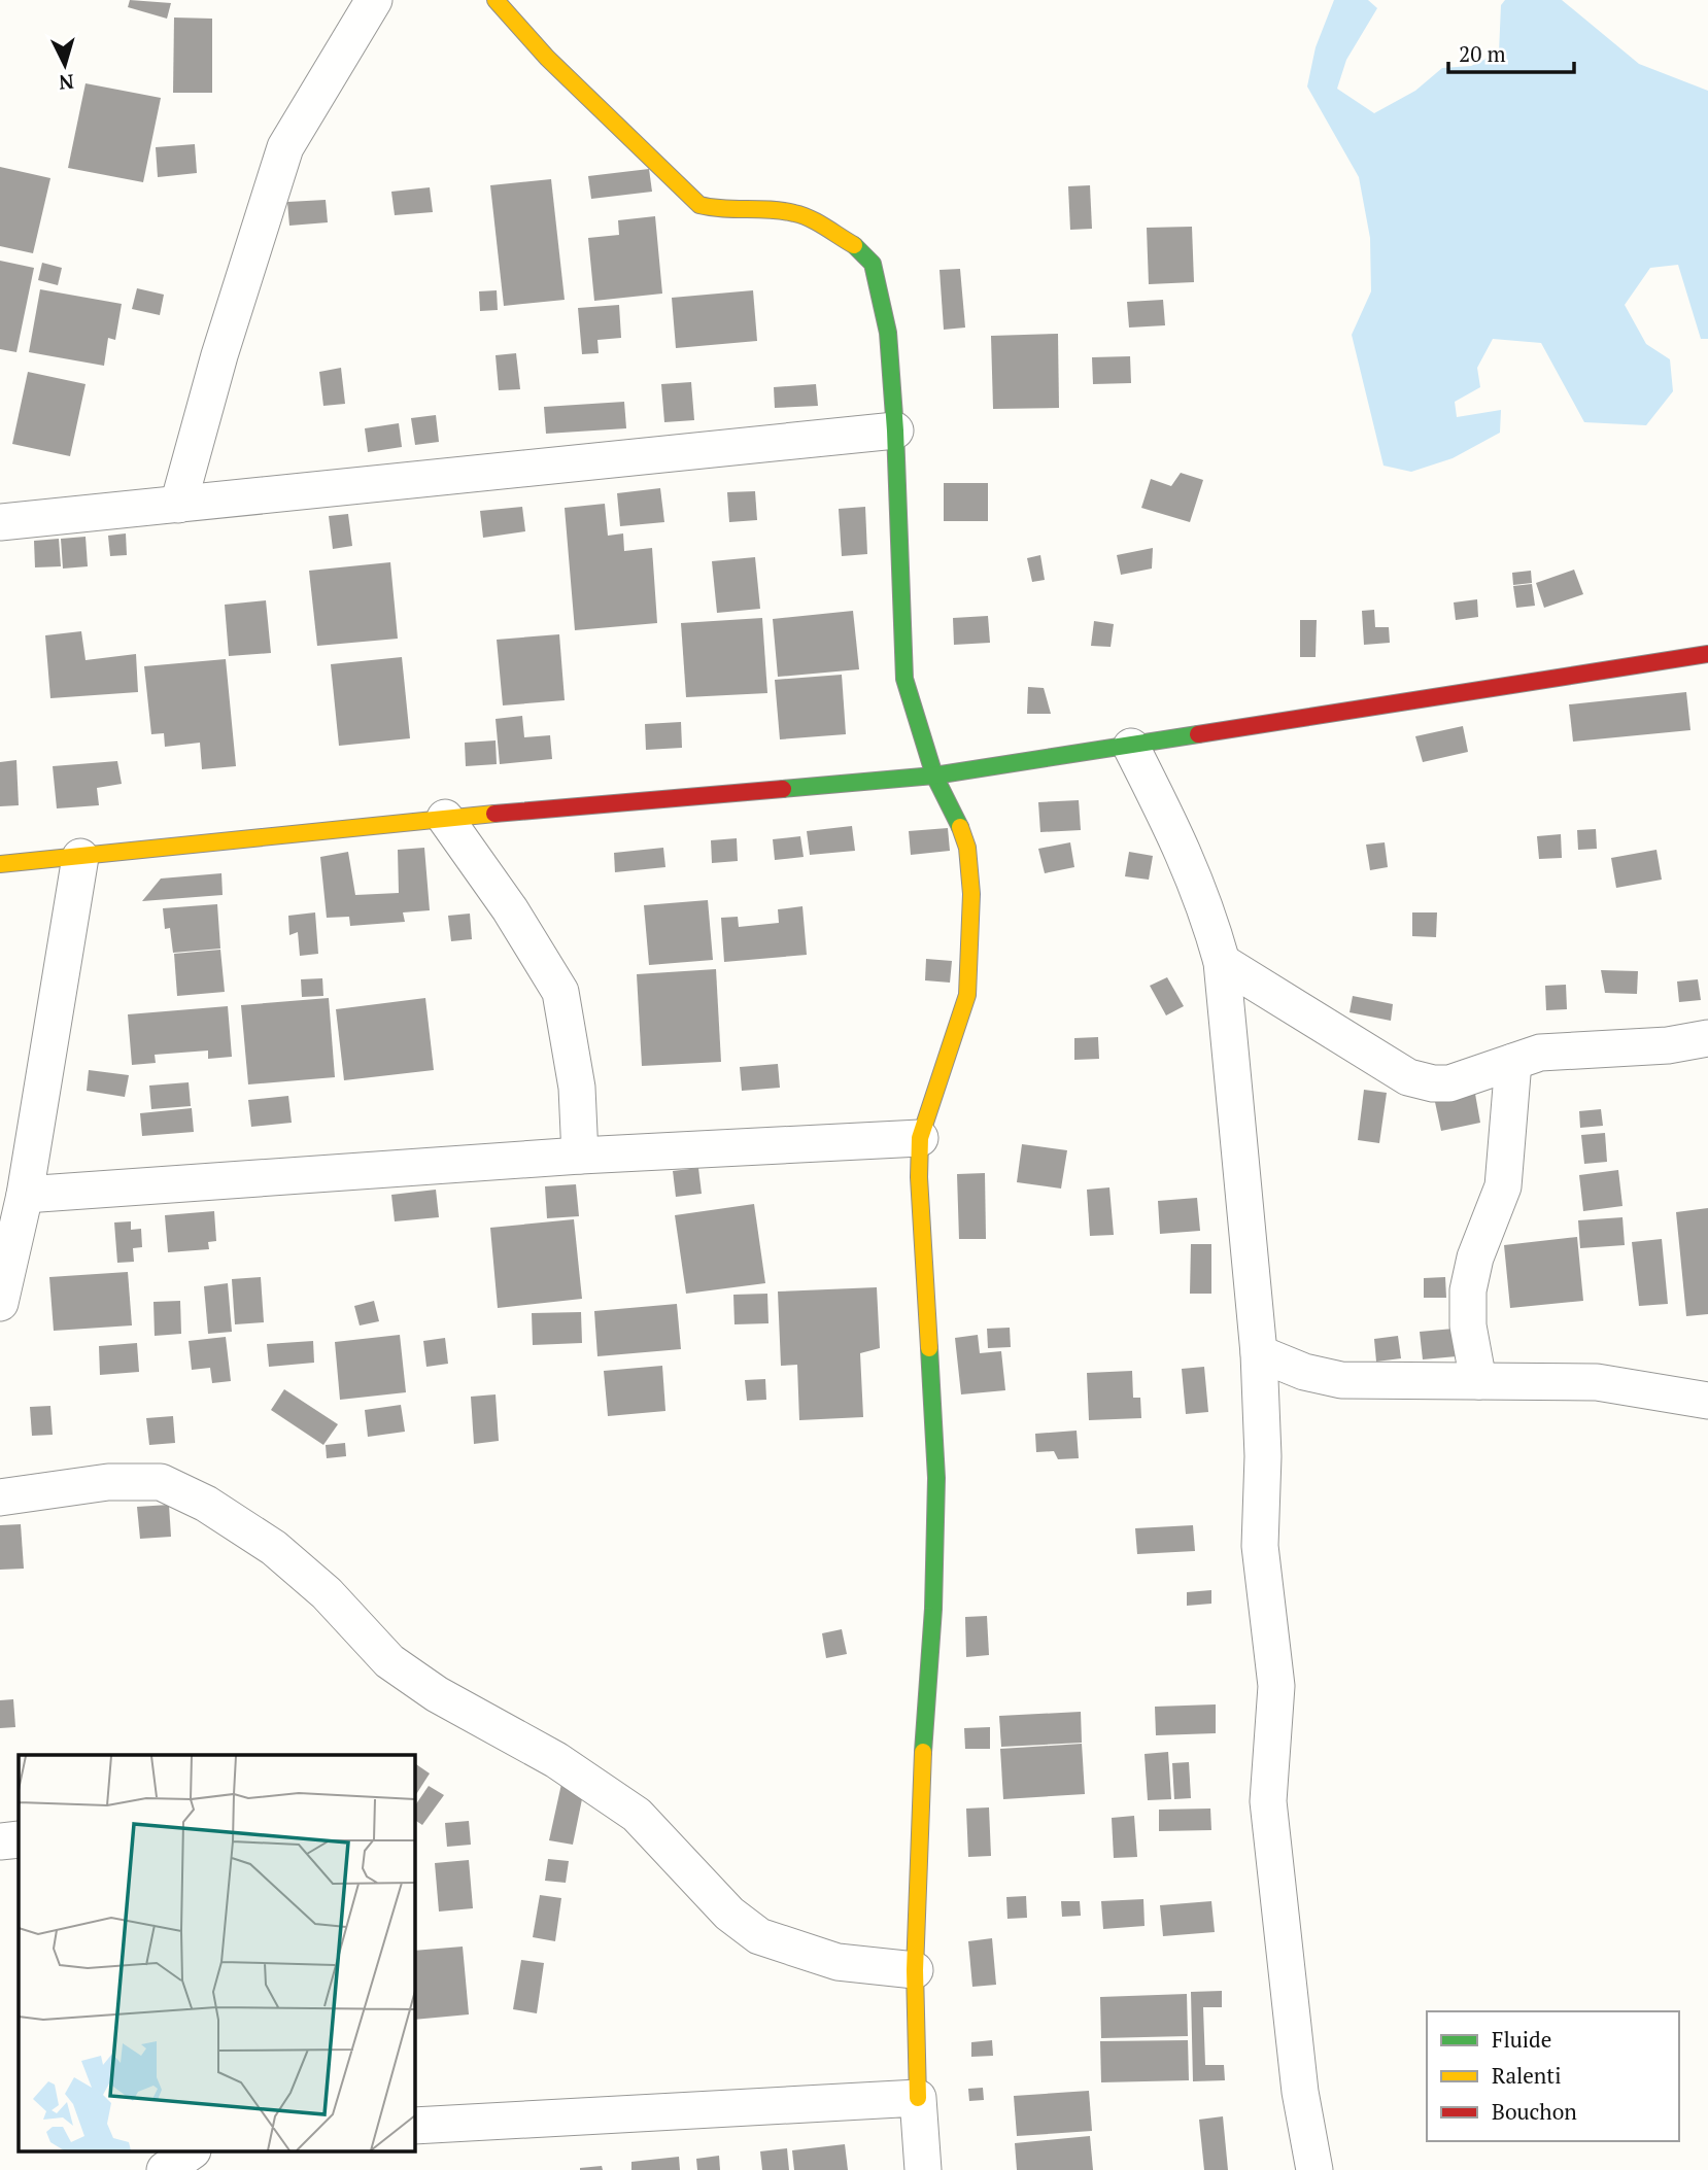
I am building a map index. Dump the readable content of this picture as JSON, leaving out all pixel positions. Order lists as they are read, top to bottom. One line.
{"legend":["Fluide","Ralenti","Bouchon"],"scale_bar":"20 m","north":"bottom"}
